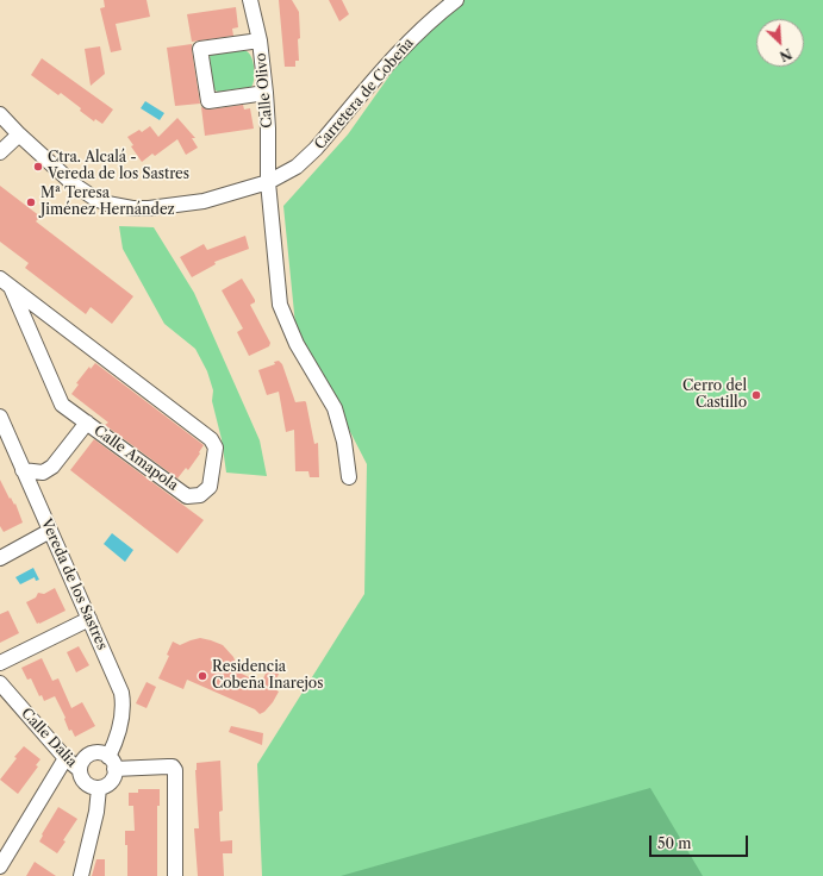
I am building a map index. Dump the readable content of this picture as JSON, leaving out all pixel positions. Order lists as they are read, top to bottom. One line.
{"streets":{"street":["Calle Olivo","Carretera de Cobeña","Calle Amapola","Vereda de los Sastres","Calle Dalia"]},"crossings":[["Calle Olivo","Carretera de Cobeña"],["Vereda de los Sastres","Calle Dalia"]],"places":["Ctra. Alcalá - Vereda de los Sastres","Mª Teresa Jiménez Hernández","Cerro del Castillo","Residencia Cobeña Inarejos"],"scale_bar":"50 m","north":"bottom right"}
